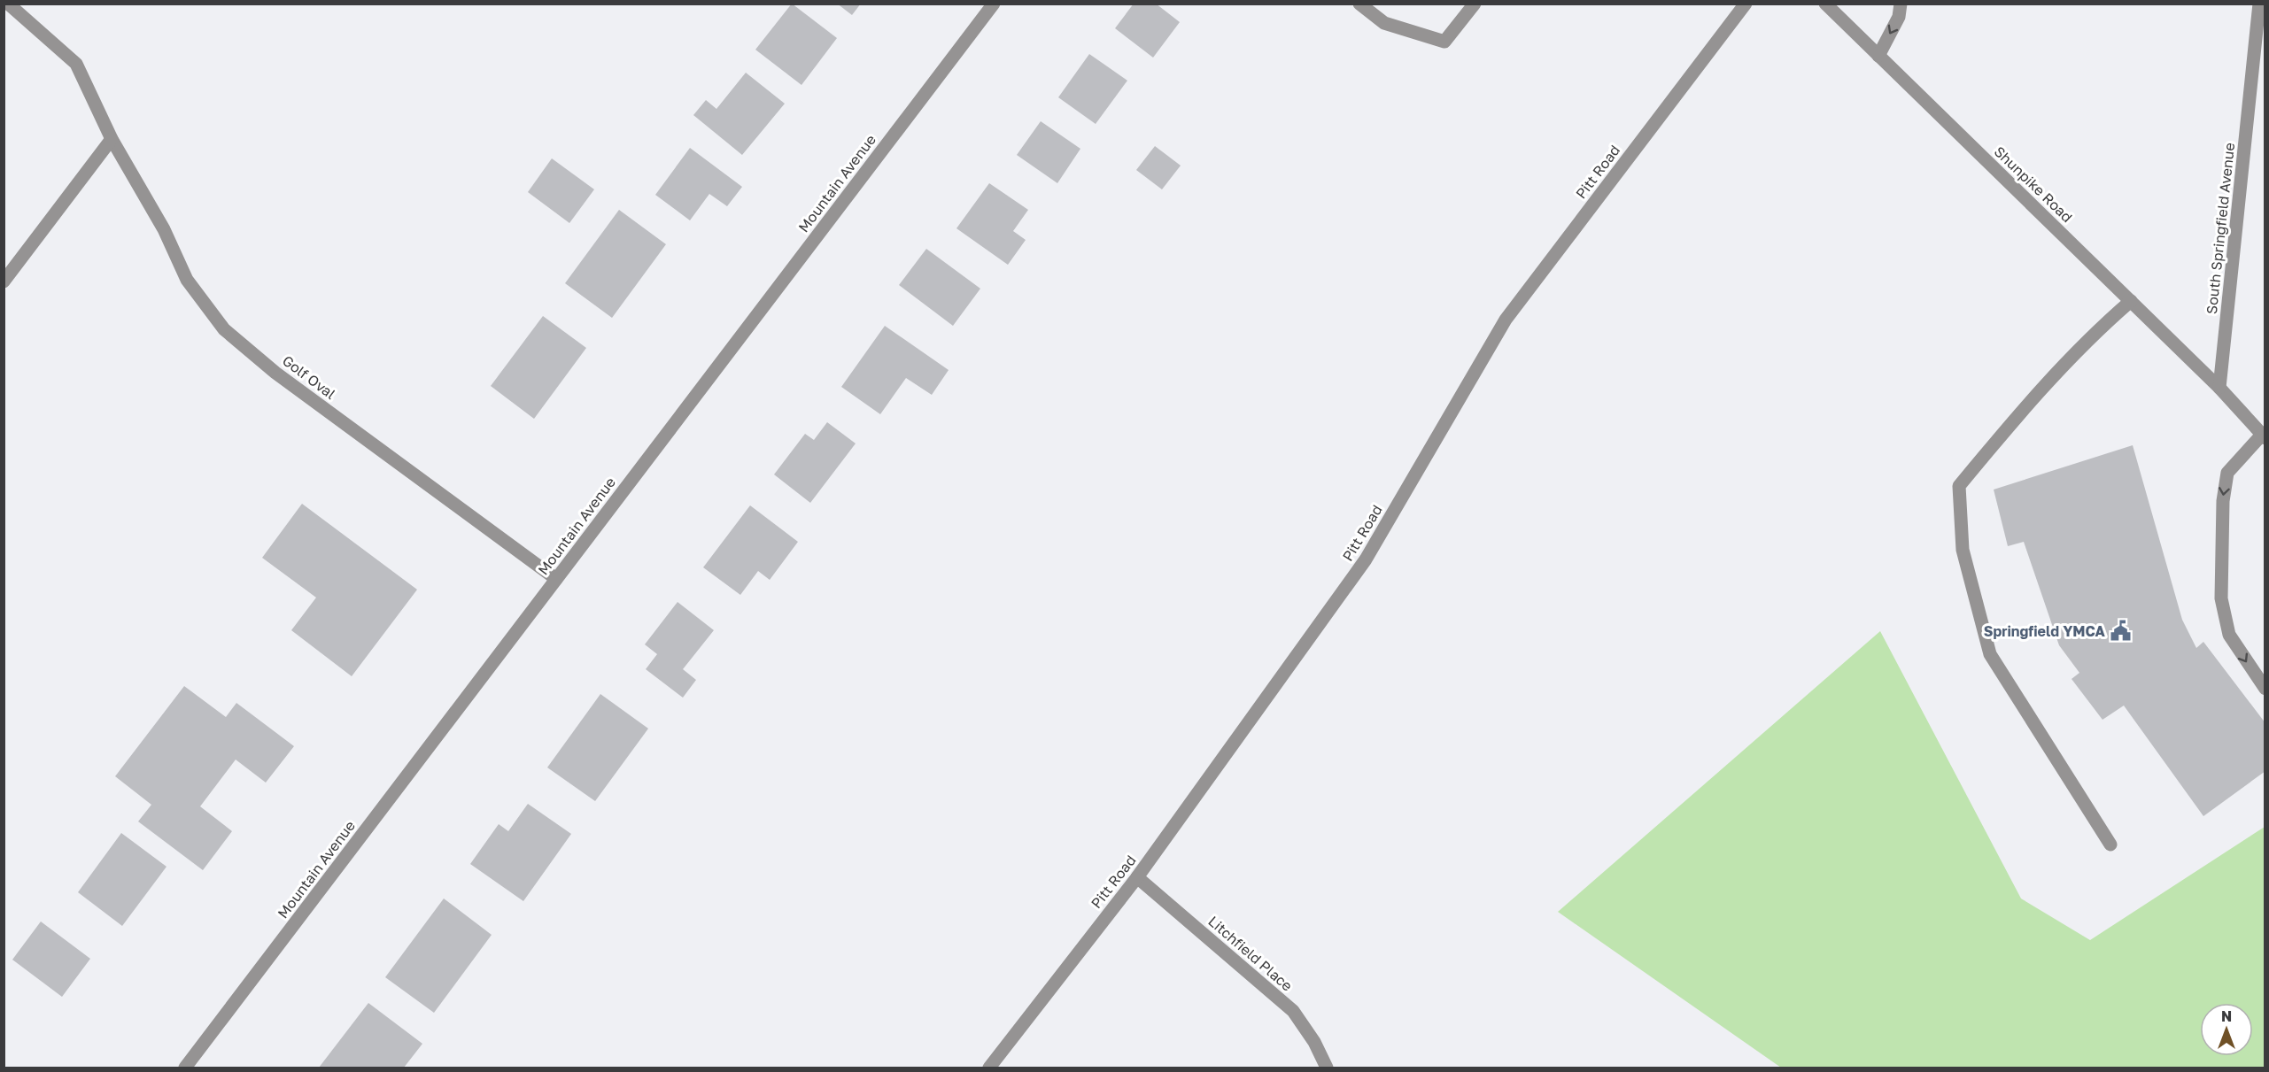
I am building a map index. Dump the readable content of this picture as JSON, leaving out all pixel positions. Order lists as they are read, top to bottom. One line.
{"streets":{"street":["Pitt Road","Mountain Avenue","Shunpike Road","South Springfield Avenue","Golf Oval","Litchfield Place"]},"crossings":[["Pitt Road","Litchfield Place"],["Mountain Avenue","Golf Oval"],["Shunpike Road","South Springfield Avenue"]],"places":{"public building":["Springfield YMCA"]},"north":"top"}
